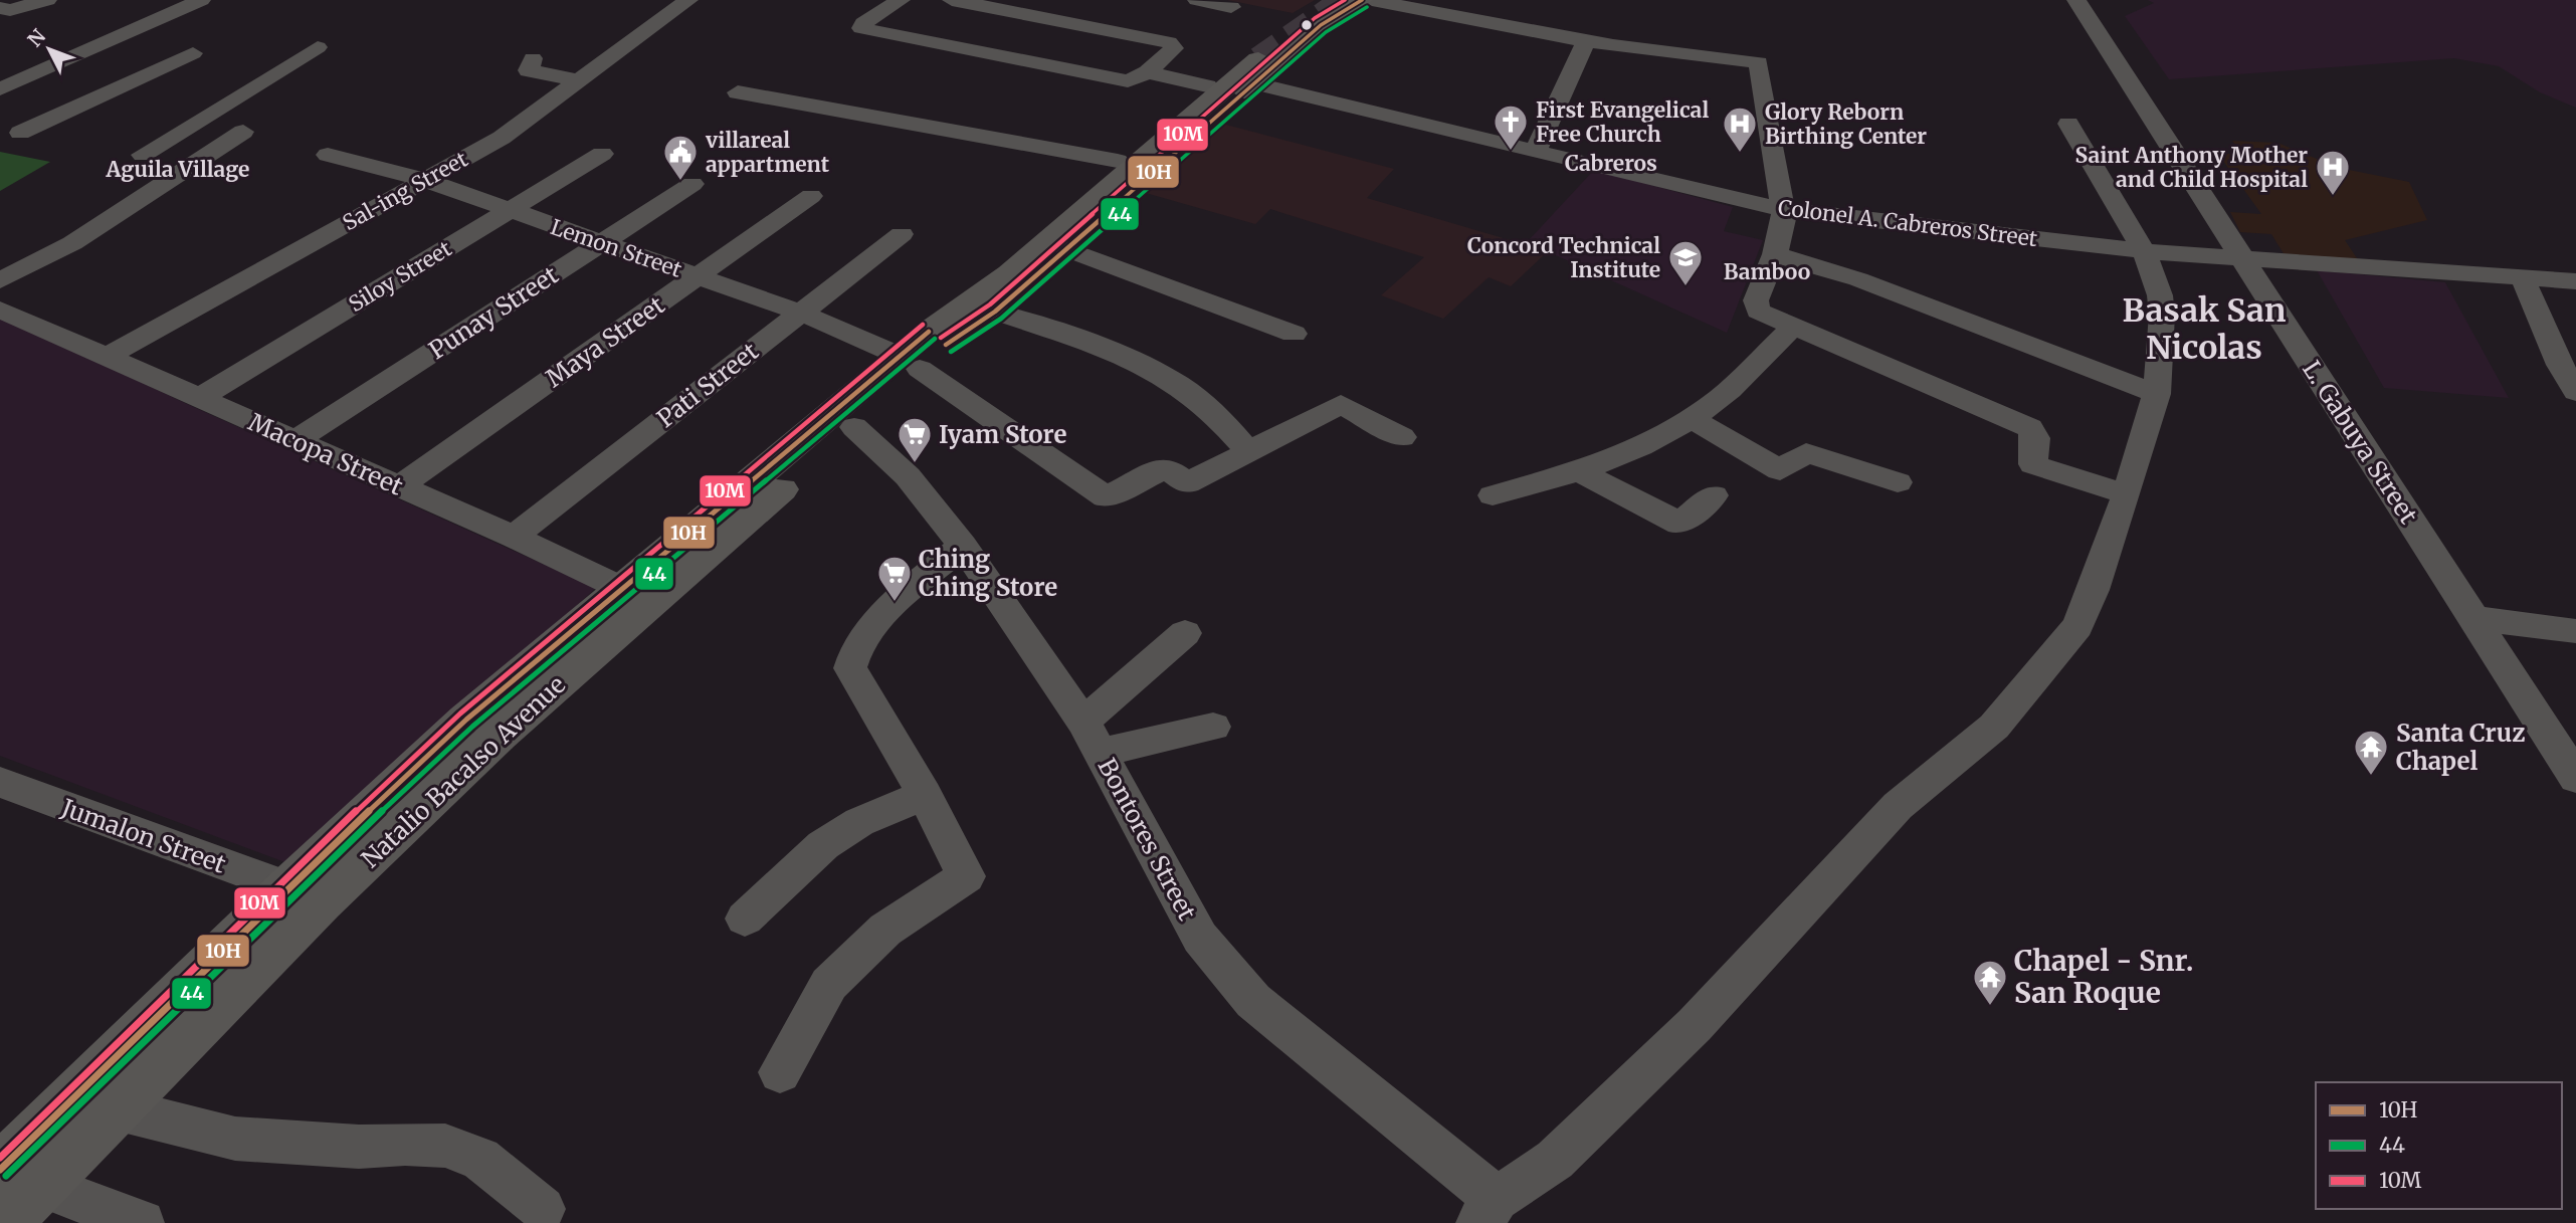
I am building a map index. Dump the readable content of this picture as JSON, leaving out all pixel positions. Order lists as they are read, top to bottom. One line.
{"streets":{"main road":["Natalio Bacalso Avenue"],"street":["Sal-ing Street","Colonel A. Cabreros Street","Lemon Street","Siloy Street","Punay Street","Maya Street","Pati Street","L. Gabuya Street","Macopa Street","Jumalon Street","Bontores Street"]},"crossings":[["Sal-ing Street","Lemon Street"],["Sal-ing Street","Macopa Street"],["Colonel A. Cabreros Street","L. Gabuya Street"],["Colonel A. Cabreros Street","Natalio Bacalso Avenue"],["Lemon Street","Siloy Street"],["Lemon Street","Punay Street"],["Lemon Street","Maya Street"],["Lemon Street","Pati Street"],["Lemon Street","Natalio Bacalso Avenue"],["Siloy Street","Macopa Street"],["Punay Street","Macopa Street"],["Maya Street","Macopa Street"],["Pati Street","Macopa Street"],["Macopa Street","Natalio Bacalso Avenue"],["Natalio Bacalso Avenue","Jumalon Street"],["Natalio Bacalso Avenue","Bontores Street"]],"districts":["Cabreros","Aguila Village","Bamboo","Basak San Nicolas"],"places":{"church":["First Evangelical Free Church"],"hospital":["Glory Reborn Birthing Center","Saint Anthony Mother and Child Hospital"],"public building":["villareal appartment"],"school or university":["Concord Technical Institute"],"supermarket":["Iyam Store","Ching Ching Store"],"temple":["Santa Cruz Chapel","Chapel - Snr. San Roque"]},"lines":["transit line 10H","transit line 10M","transit line 44"],"legend":["10H","44","10M"],"north":"top left"}
